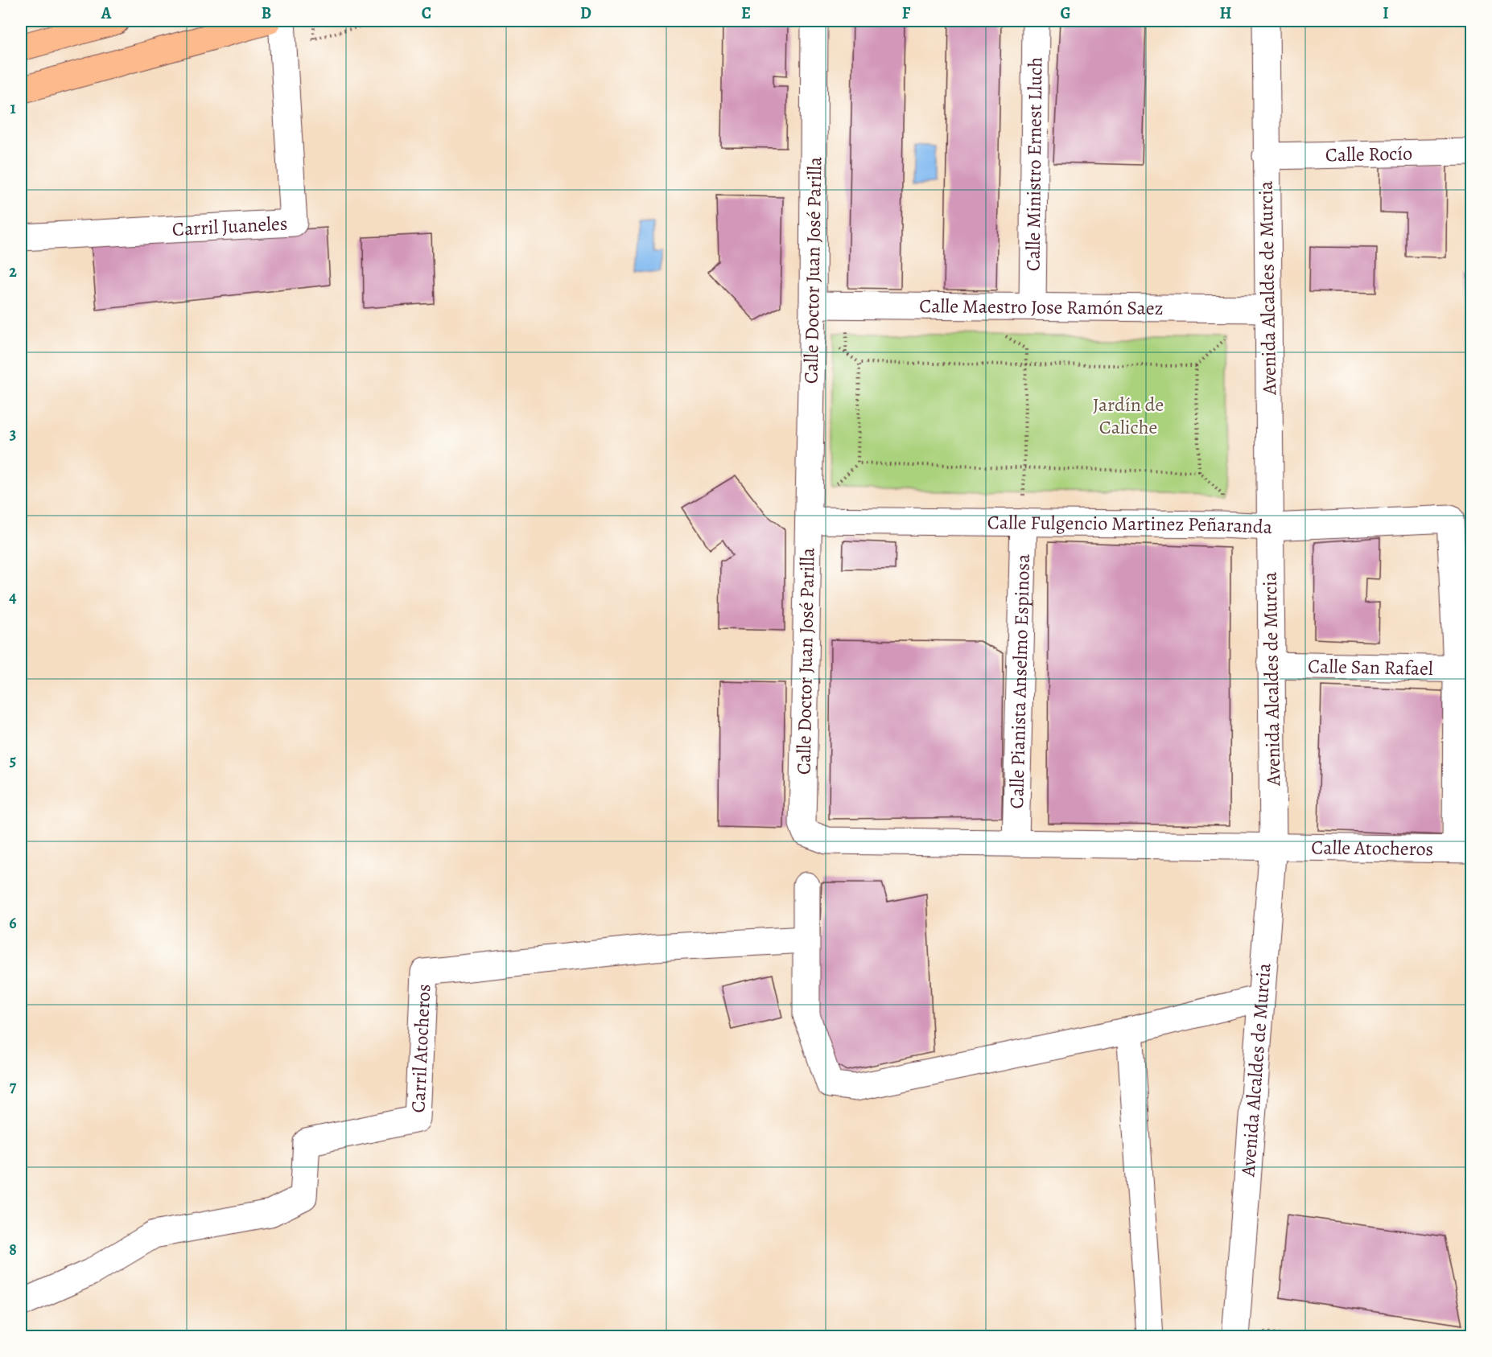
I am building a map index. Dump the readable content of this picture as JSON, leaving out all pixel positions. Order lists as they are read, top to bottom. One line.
{"streets":{"street":["Calle Rocío","Calle Ministro Ernest Lluch","Carril Juaneles","Calle Doctor Juan José Parilla","Avenida Alcaldes de Murcia","Calle Maestro Jose Ramón Saez","Calle Fulgencio Martinez Peñaranda","Calle San Rafael","Calle Pianista Anselmo Espinosa","Calle Atocheros","Carril Atocheros"]},"crossings":[["Calle Rocío","Avenida Alcaldes de Murcia"],["Calle Ministro Ernest Lluch","Calle Maestro Jose Ramón Saez"],["Calle Doctor Juan José Parilla","Avenida Alcaldes de Murcia"],["Calle Doctor Juan José Parilla","Calle Maestro Jose Ramón Saez"],["Calle Doctor Juan José Parilla","Calle Fulgencio Martinez Peñaranda"],["Calle Doctor Juan José Parilla","Calle Pianista Anselmo Espinosa"],["Calle Doctor Juan José Parilla","Calle Atocheros"],["Avenida Alcaldes de Murcia","Calle Maestro Jose Ramón Saez"],["Avenida Alcaldes de Murcia","Calle Fulgencio Martinez Peñaranda"],["Avenida Alcaldes de Murcia","Calle San Rafael"],["Avenida Alcaldes de Murcia","Calle Atocheros"],["Calle Fulgencio Martinez Peñaranda","Calle San Rafael"],["Calle Fulgencio Martinez Peñaranda","Calle Pianista Anselmo Espinosa"]],"parks":["Jardín de Caliche"],"grid":{"columns":["A","B","C","D","E","F","G","H","I"],"rows":["1","2","3","4","5","6","7","8"]}}
